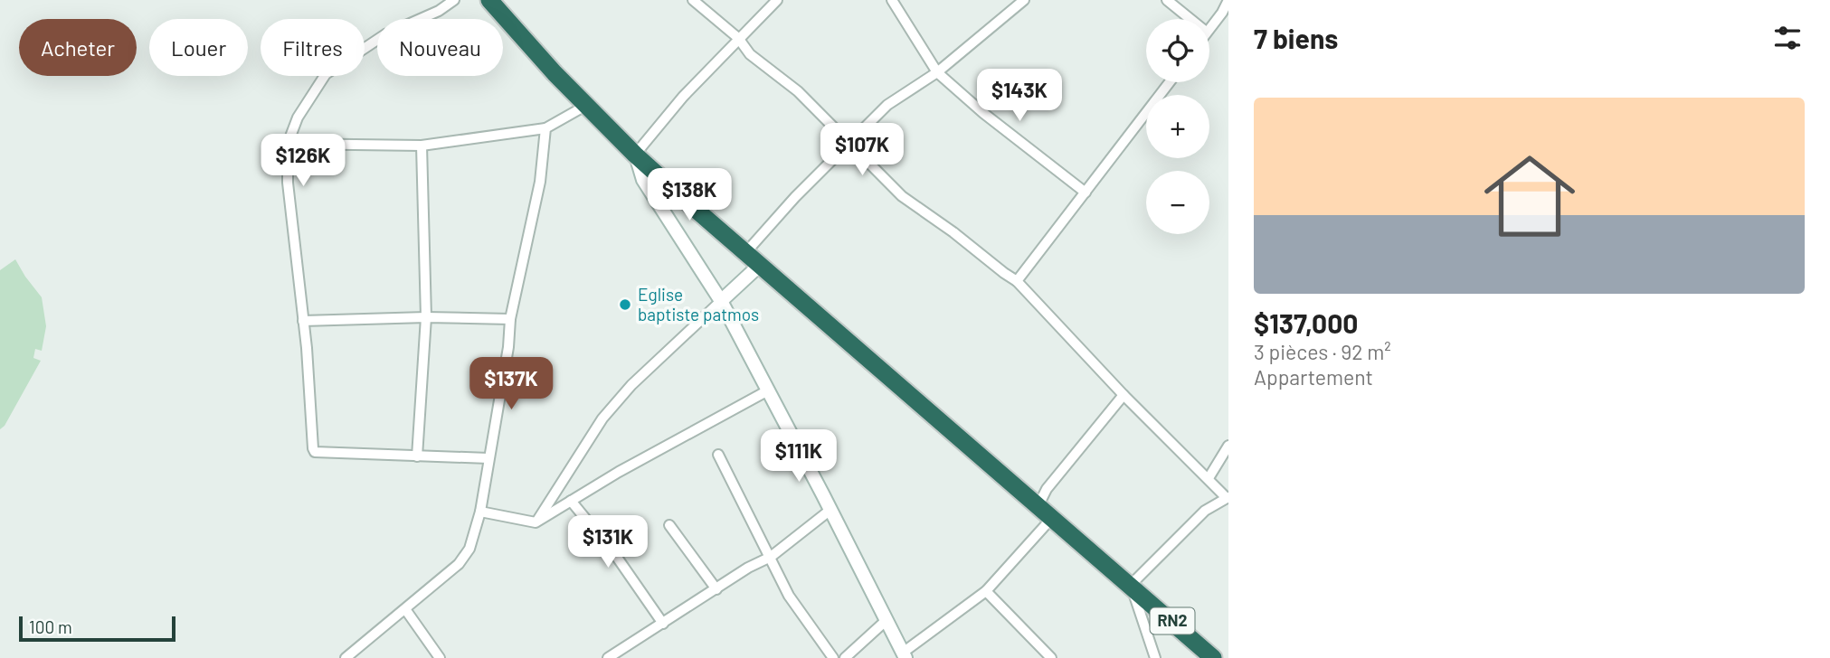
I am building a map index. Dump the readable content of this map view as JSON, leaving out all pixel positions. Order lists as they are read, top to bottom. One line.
{"streets":{"highway":["RN2"]},"places":["Eglise baptiste patmos"],"scale_bar":"100 m","page":{"heading":"7 biens","map_buttons":["+","−"],"chip":["Acheter","Louer","Filtres","Nouveau"],"price":["$143K","$107K","$126K","$138K","$137K","$111K","$131K"],"list":[{"name":"$137,000","note":"3 pièces · 92 m² · Appartement"}],"scale":"100 m"}}
